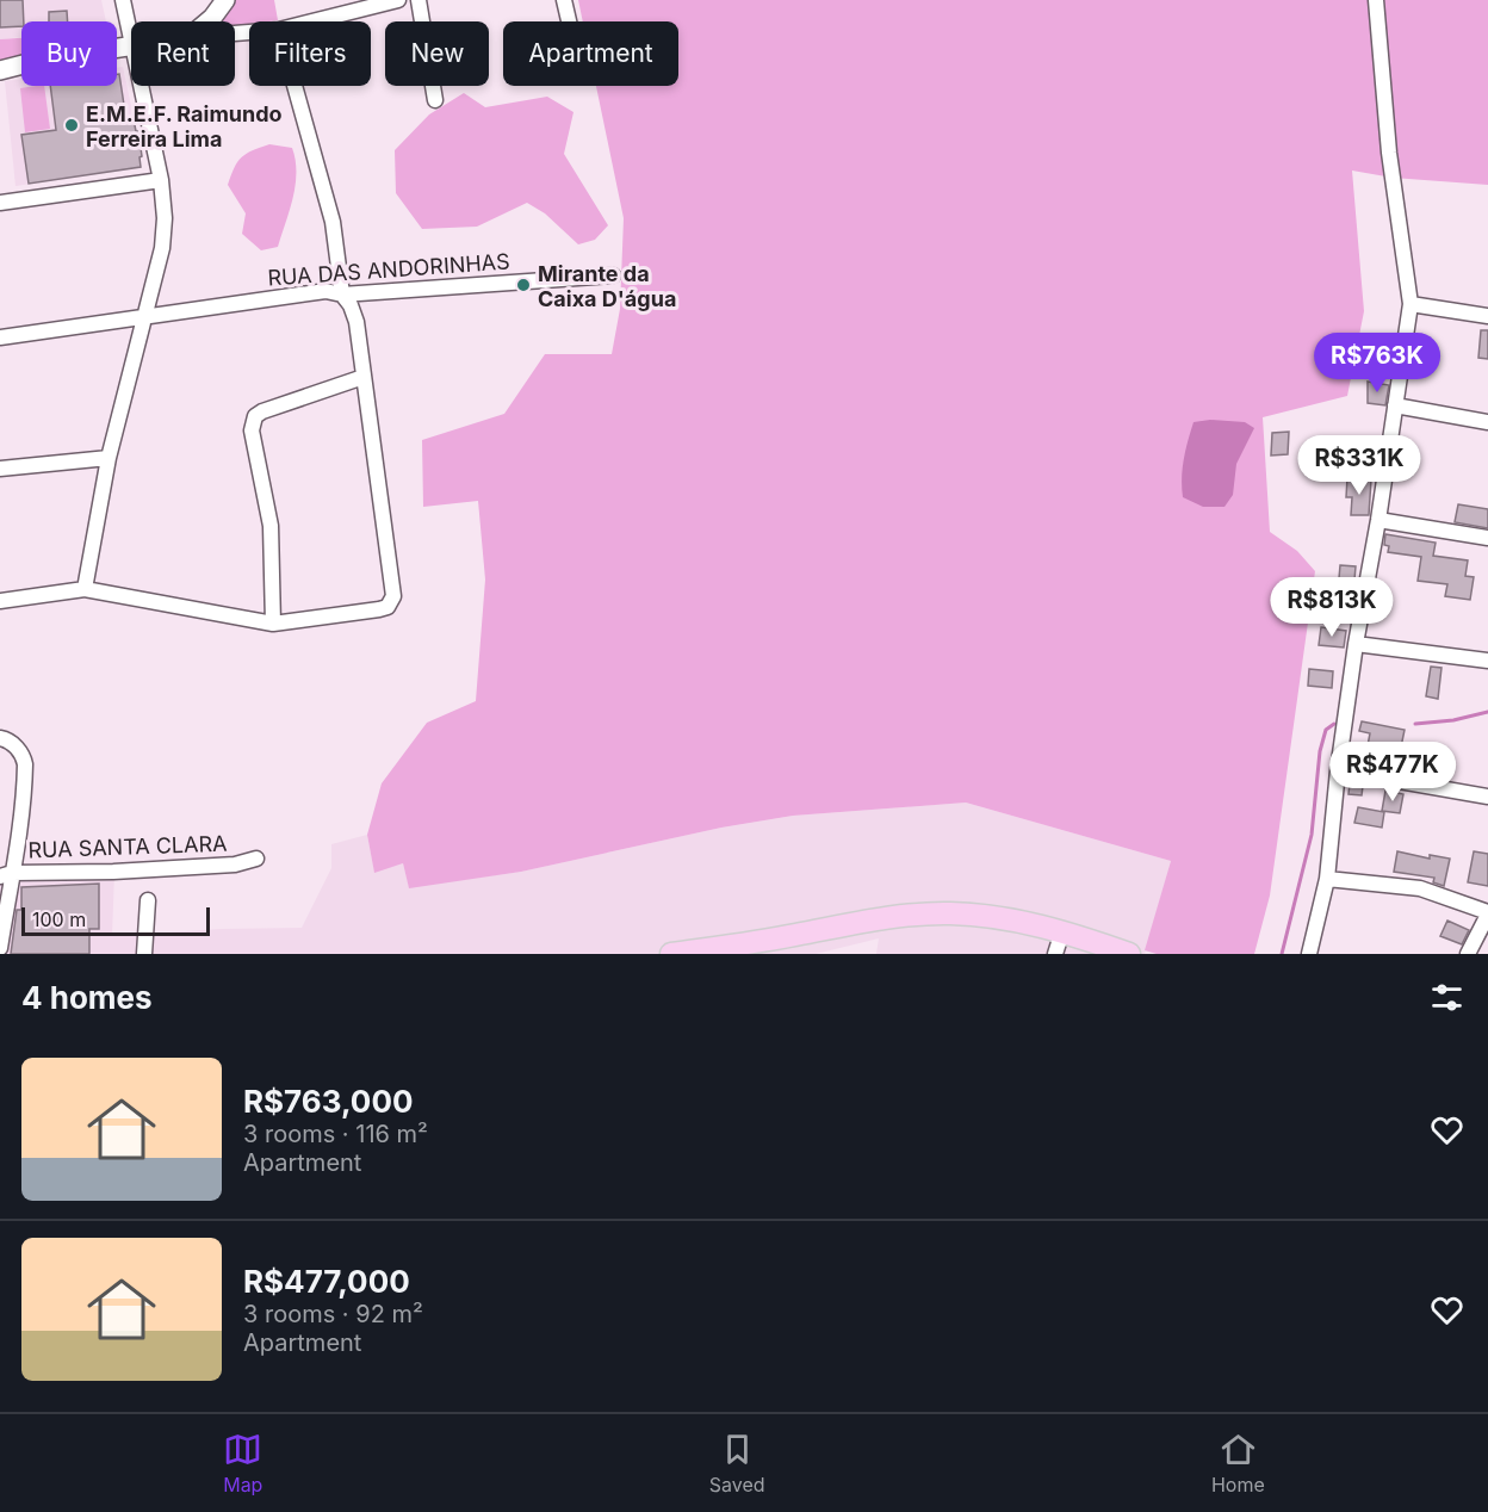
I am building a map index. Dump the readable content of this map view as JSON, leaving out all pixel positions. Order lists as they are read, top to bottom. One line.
{"streets":{"street":["RUA DAS ANDORINHAS","RUA SANTA CLARA"]},"places":["E.M.E.F. Raimundo Ferreira Lima","Mirante da Caixa D'água"],"scale_bar":"100 m","page":{"chip":["Buy","Rent","Filters","New","Apartment"],"price":["R$763K","R$331K","R$813K","R$477K"],"scale":"100 m","heading":"4 homes","list":[{"name":"R$763,000","note":"3 rooms · 116 m² · Apartment"},{"name":"R$477,000","note":"3 rooms · 92 m² · Apartment"}],"tabs":["Map","Saved","Home"]}}
